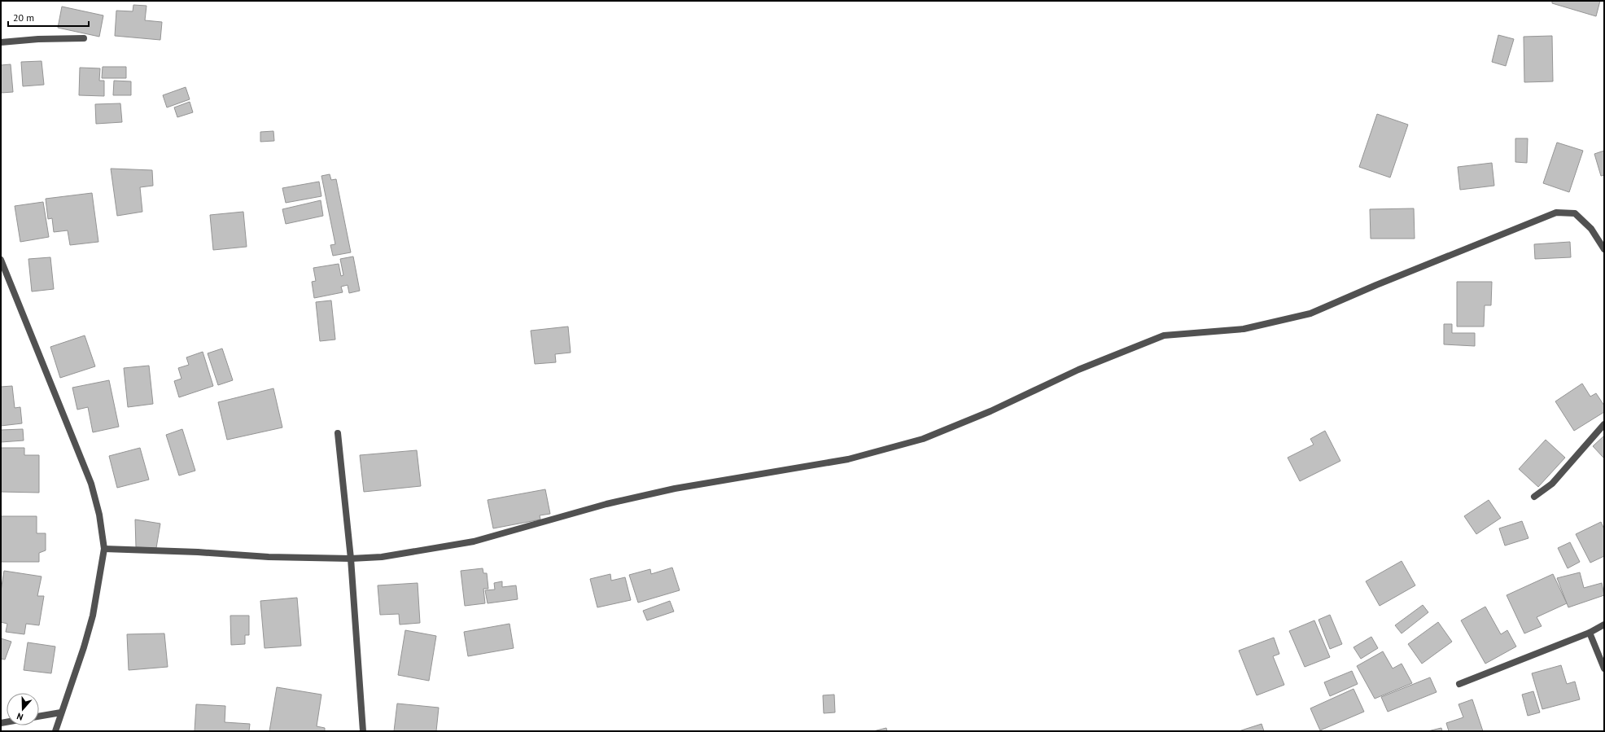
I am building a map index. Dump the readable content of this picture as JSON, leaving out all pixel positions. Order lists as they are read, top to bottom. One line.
{"scale_bar":"20 m","north":"bottom"}
